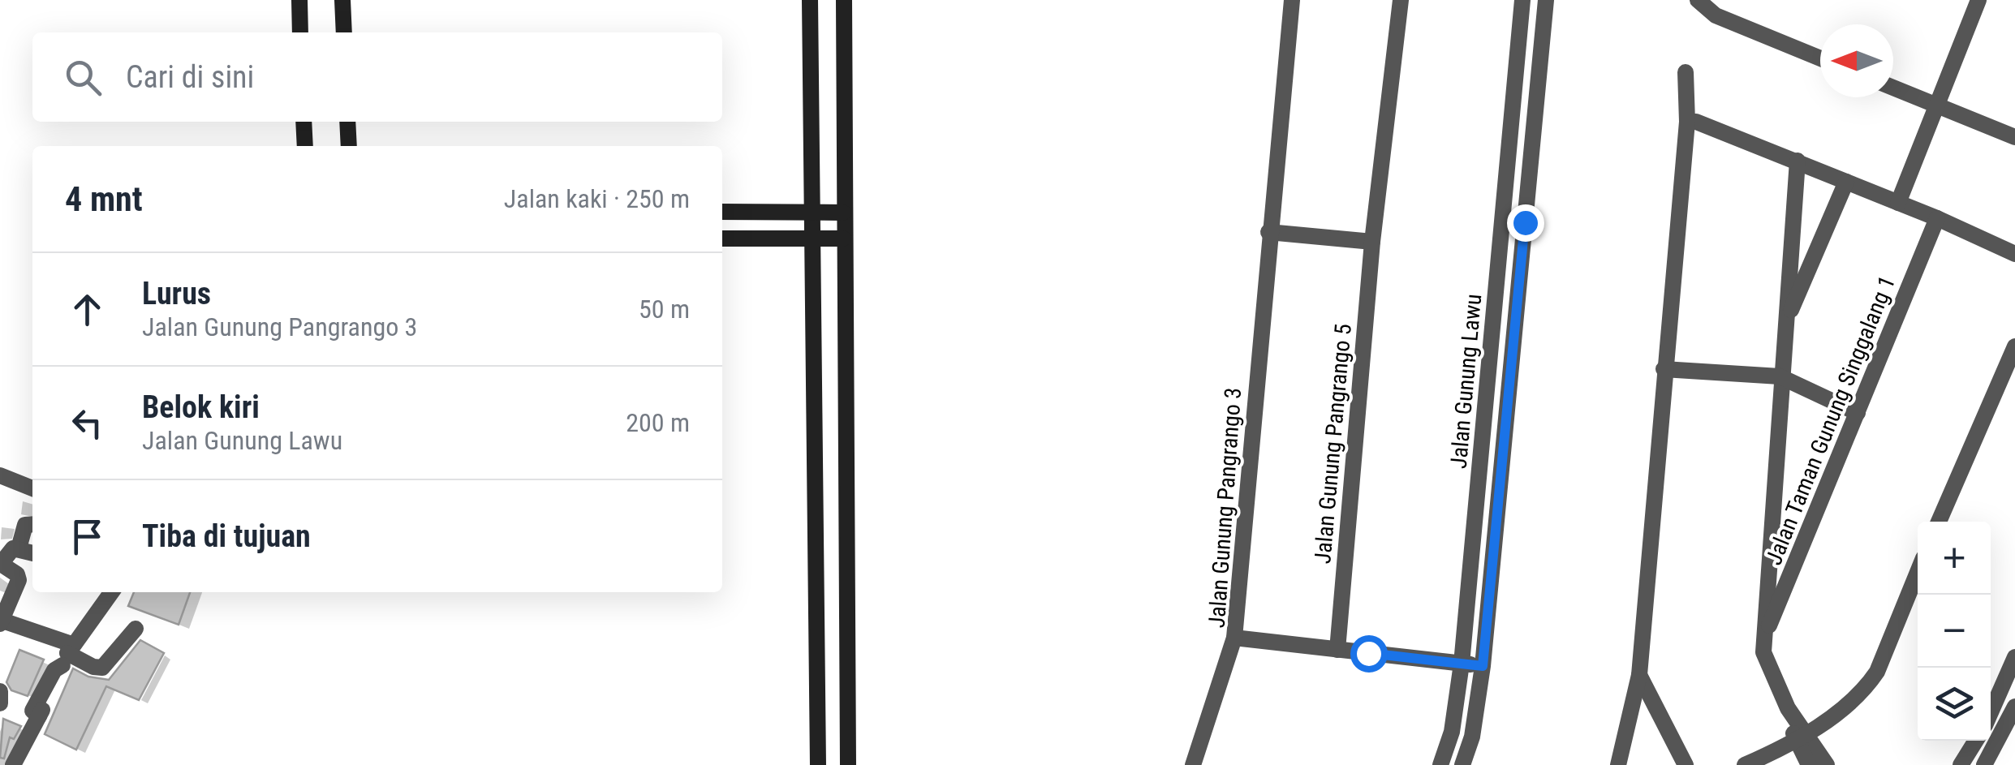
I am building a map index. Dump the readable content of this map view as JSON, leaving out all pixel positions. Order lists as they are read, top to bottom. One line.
{"streets":{"street":["Jalan Gunung Lawu","Jalan Taman Gunung Singgalang 1","Jalan Gunung Pangrango 5","Jalan Gunung Pangrango 3"]},"crossings":[["Jalan Gunung Lawu","Jalan Gunung Pangrango 3"],["Jalan Gunung Pangrango 5","Jalan Gunung Pangrango 3"]],"north":"left","page":{"search":"Cari di sini","heading":["4 mnt","Jalan kaki · 250 m"],"list":[["Lurus","Jalan Gunung Pangrango 3","50 m"],["Belok kiri","Jalan Gunung Lawu","200 m"],"Tiba di tujuan"],"map_buttons":["+","−"]}}
